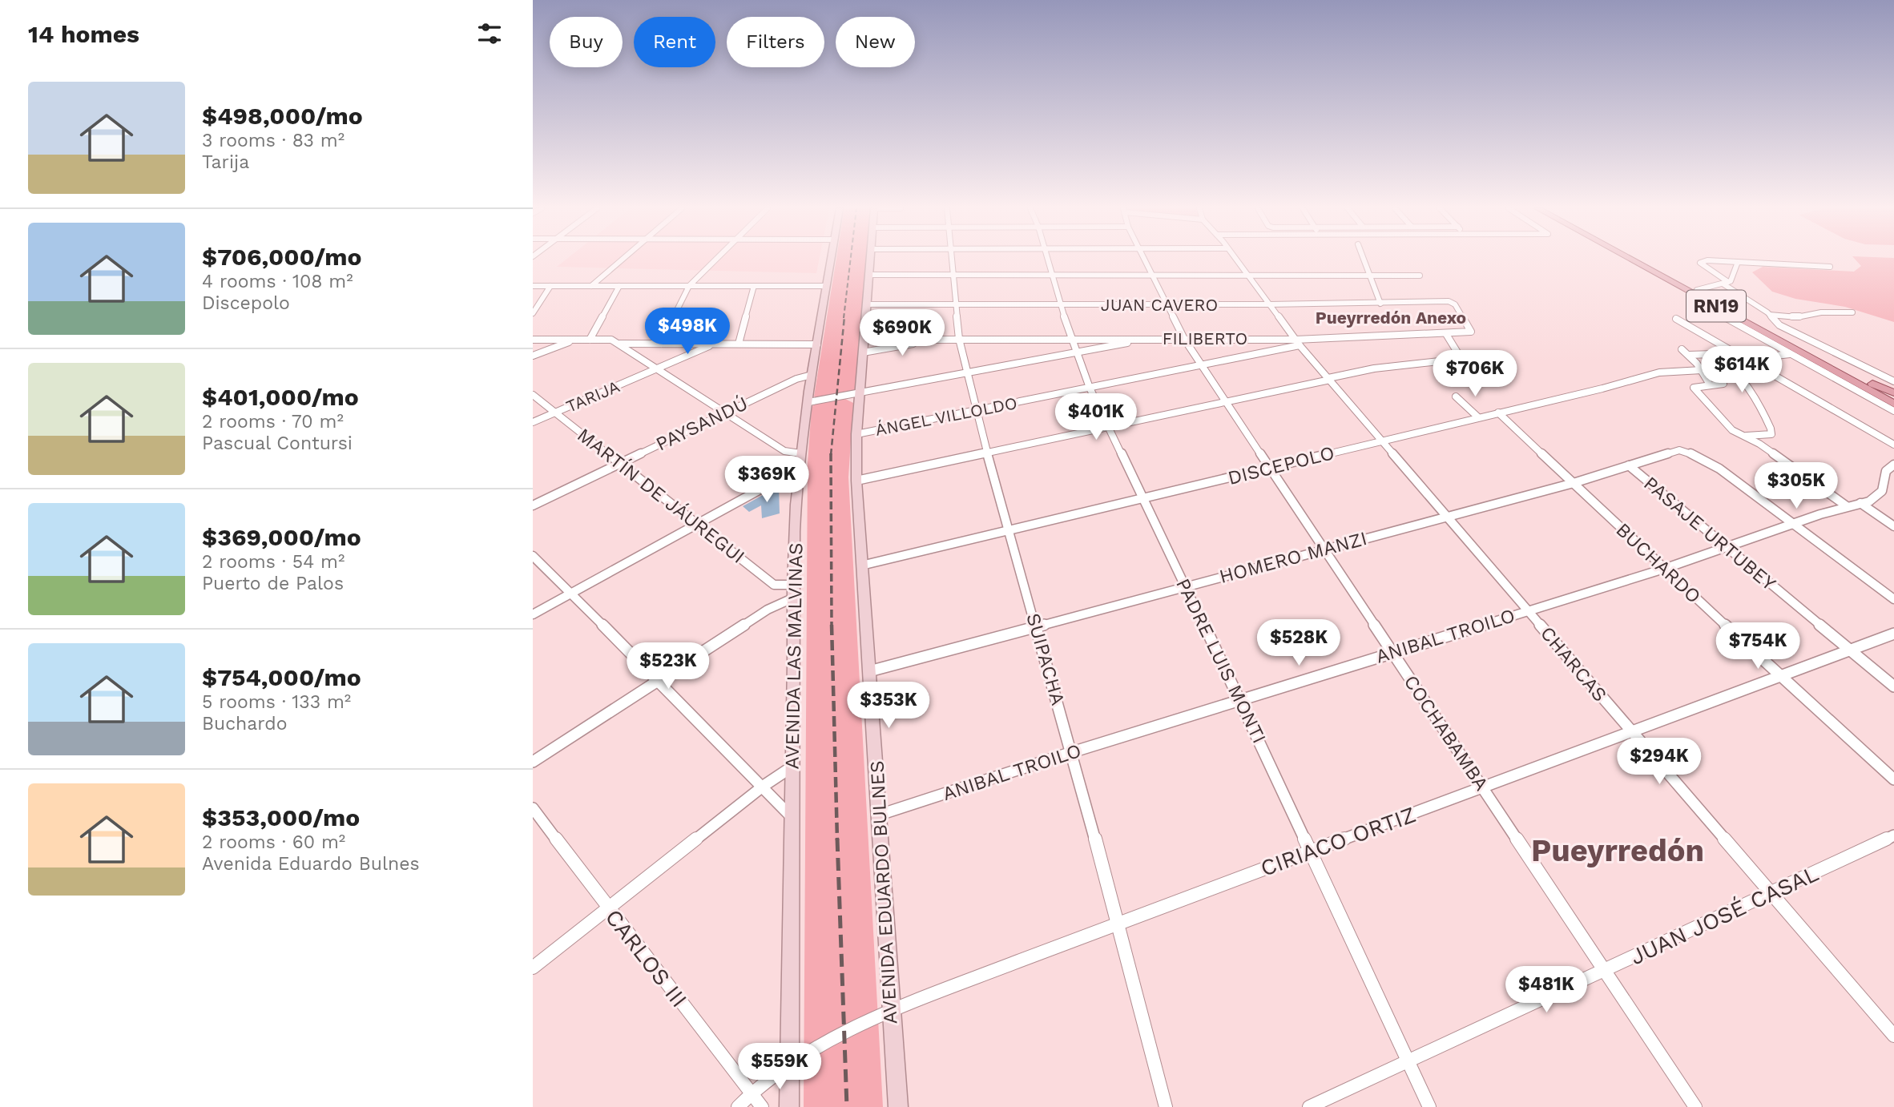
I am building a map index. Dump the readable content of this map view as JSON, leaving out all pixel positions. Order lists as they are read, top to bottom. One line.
{"streets":{"main road":["RN19","AVENIDA LAS MALVINAS","AVENIDA EDUARDO BULNES"],"street":["JUAN CAVERO","FILIBERTO","TARIJA","ÁNGEL VILLOLDO","PAYSANDÚ","DISCEPOLO","MARTÍN DE JÁUREGUI","PASAJE URTUBEY","HOMERO MANZI","BUCHARDO","ANIBAL TROILO","SUIPACHA","PADRE LUIS MONTI","CHARCAS","COCHABAMBA","CIRIACO ORTIZ","JUAN JOSÉ CASAL","CARLOS III"]},"crossings":[["JUAN CAVERO","FILIBERTO"],["JUAN CAVERO","SUIPACHA"],["JUAN CAVERO","PADRE LUIS MONTI"],["JUAN CAVERO","CHARCAS"],["JUAN CAVERO","COCHABAMBA"],["JUAN CAVERO","AVENIDA EDUARDO BULNES"],["FILIBERTO","ÁNGEL VILLOLDO"],["FILIBERTO","SUIPACHA"],["FILIBERTO","PADRE LUIS MONTI"],["FILIBERTO","CHARCAS"],["FILIBERTO","COCHABAMBA"],["FILIBERTO","AVENIDA EDUARDO BULNES"],["TARIJA","MARTÍN DE JÁUREGUI"],["ÁNGEL VILLOLDO","SUIPACHA"],["ÁNGEL VILLOLDO","PADRE LUIS MONTI"],["ÁNGEL VILLOLDO","CHARCAS"],["ÁNGEL VILLOLDO","COCHABAMBA"],["ÁNGEL VILLOLDO","AVENIDA EDUARDO BULNES"],["PAYSANDÚ","MARTÍN DE JÁUREGUI"],["PAYSANDÚ","AVENIDA LAS MALVINAS"],["DISCEPOLO","BUCHARDO"],["DISCEPOLO","SUIPACHA"],["DISCEPOLO","PADRE LUIS MONTI"],["DISCEPOLO","CHARCAS"],["DISCEPOLO","COCHABAMBA"],["DISCEPOLO","AVENIDA EDUARDO BULNES"],["MARTÍN DE JÁUREGUI","AVENIDA LAS MALVINAS"],["PASAJE URTUBEY","HOMERO MANZI"],["PASAJE URTUBEY","ANIBAL TROILO"],["PASAJE URTUBEY","CIRIACO ORTIZ"],["HOMERO MANZI","BUCHARDO"],["HOMERO MANZI","ANIBAL TROILO"],["HOMERO MANZI","SUIPACHA"],["HOMERO MANZI","PADRE LUIS MONTI"],["HOMERO MANZI","CHARCAS"],["HOMERO MANZI","COCHABAMBA"],["HOMERO MANZI","AVENIDA EDUARDO BULNES"],["BUCHARDO","ANIBAL TROILO"],["BUCHARDO","CIRIACO ORTIZ"],["ANIBAL TROILO","SUIPACHA"],["ANIBAL TROILO","PADRE LUIS MONTI"],["ANIBAL TROILO","CHARCAS"],["ANIBAL TROILO","COCHABAMBA"],["ANIBAL TROILO","AVENIDA EDUARDO BULNES"],["AVENIDA LAS MALVINAS","CIRIACO ORTIZ"],["SUIPACHA","CIRIACO ORTIZ"],["PADRE LUIS MONTI","CIRIACO ORTIZ"],["PADRE LUIS MONTI","JUAN JOSÉ CASAL"],["CHARCAS","CIRIACO ORTIZ"],["CHARCAS","JUAN JOSÉ CASAL"],["COCHABAMBA","CIRIACO ORTIZ"],["COCHABAMBA","JUAN JOSÉ CASAL"],["CIRIACO ORTIZ","AVENIDA EDUARDO BULNES"],["CIRIACO ORTIZ","CARLOS III"]],"districts":["Pueyrredón Anexo","Pueyrredón"],"page":{"heading":"14 homes","chip":["Buy","Rent","Filters","New"],"list":[{"name":"$498,000/mo","note":"3 rooms · 83 m² · Tarija"},{"name":"$706,000/mo","note":"4 rooms · 108 m² · Discepolo"},{"name":"$401,000/mo","note":"2 rooms · 70 m² · Pascual Contursi"},{"name":"$369,000/mo","note":"2 rooms · 54 m² · Puerto de Palos"},{"name":"$754,000/mo","note":"5 rooms · 133 m² · Buchardo"},{"name":"$353,000/mo","note":"2 rooms · 60 m² · Avenida Eduardo Bulnes"}],"price":["$498K","$690K","$614K","$706K","$401K","$369K","$305K","$528K","$754K","$523K","$353K","$294K","$481K","$559K"]}}
